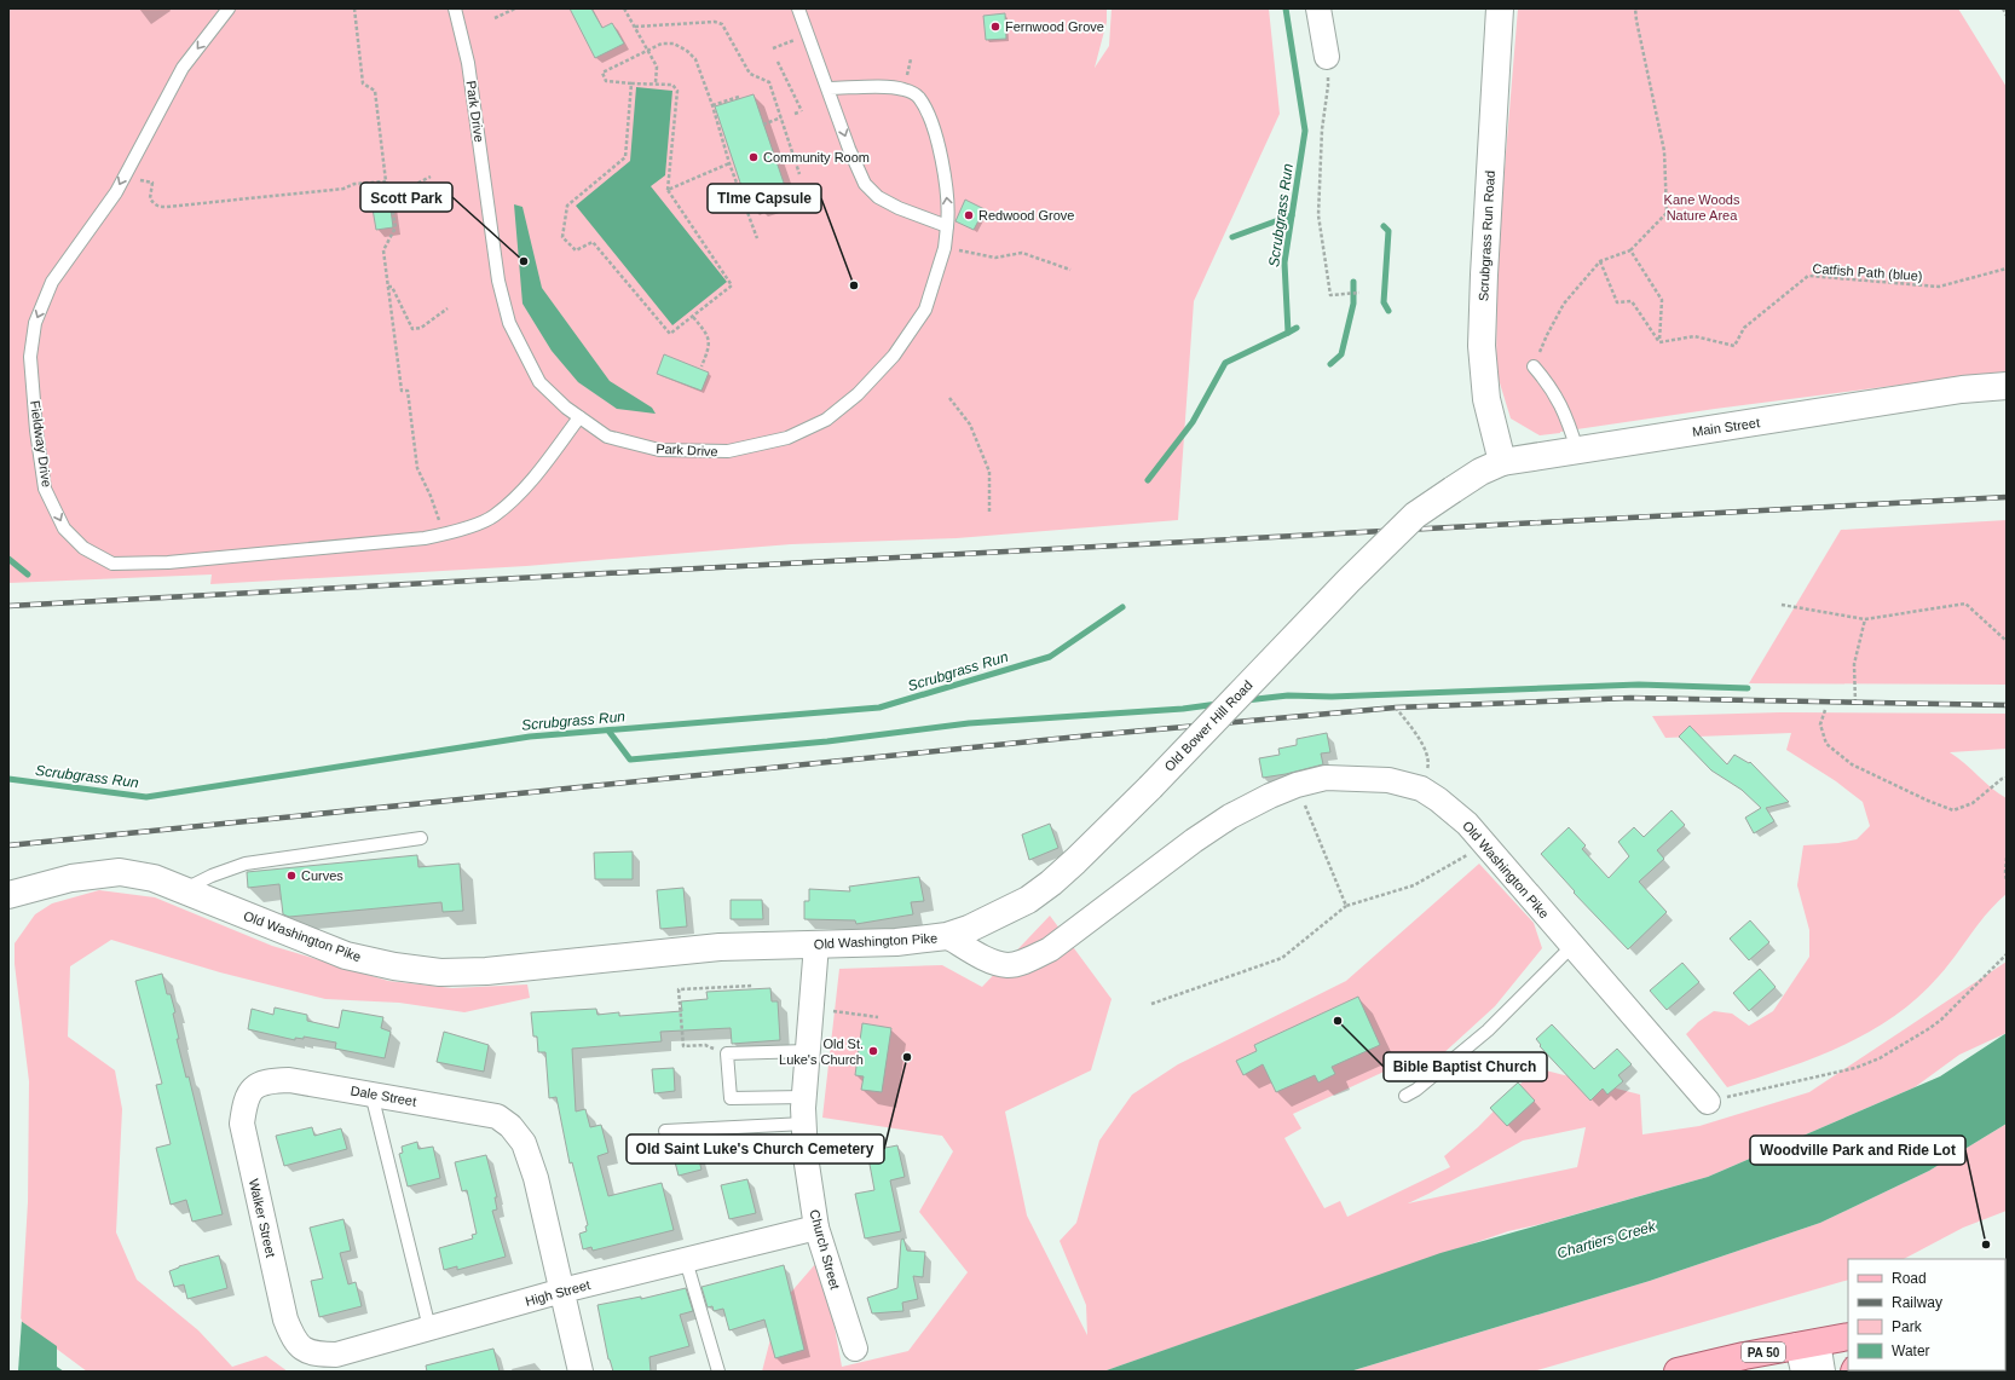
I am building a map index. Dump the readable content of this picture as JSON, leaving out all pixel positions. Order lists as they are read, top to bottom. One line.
{"streets":{"main road":["PA 50"],"street":["Scrubgrass Run Road","Main Street","Old Bower Hill Road","Old Washington Pike","Dale Street","Walker Street","Church Street","High Street"],"lane":["Park Drive","Fieldway Drive"],"path":["Catfish Path (blue)"]},"crossings":[["Park Drive","Fieldway Drive"],["Scrubgrass Run Road","Main Street"],["Main Street","Old Bower Hill Road"],["Old Bower Hill Road","Old Washington Pike"],["Old Washington Pike","Church Street"],["Dale Street","Walker Street"],["Dale Street","High Street"],["Walker Street","High Street"],["Church Street","High Street"]],"water":["Scrubgrass Run","Chartiers Creek"],"parks":["Kane Woods Nature Area"],"places":["Fernwood Grove","Community Room","Redwood Grove","Scott Park","TIme Capsule","Curves","Bible Baptist Church","Old St. Luke's Church","Old Saint Luke's Church Cemetery","Woodville Park and Ride Lot"],"legend":["Road","Railway","Park","Water"]}
